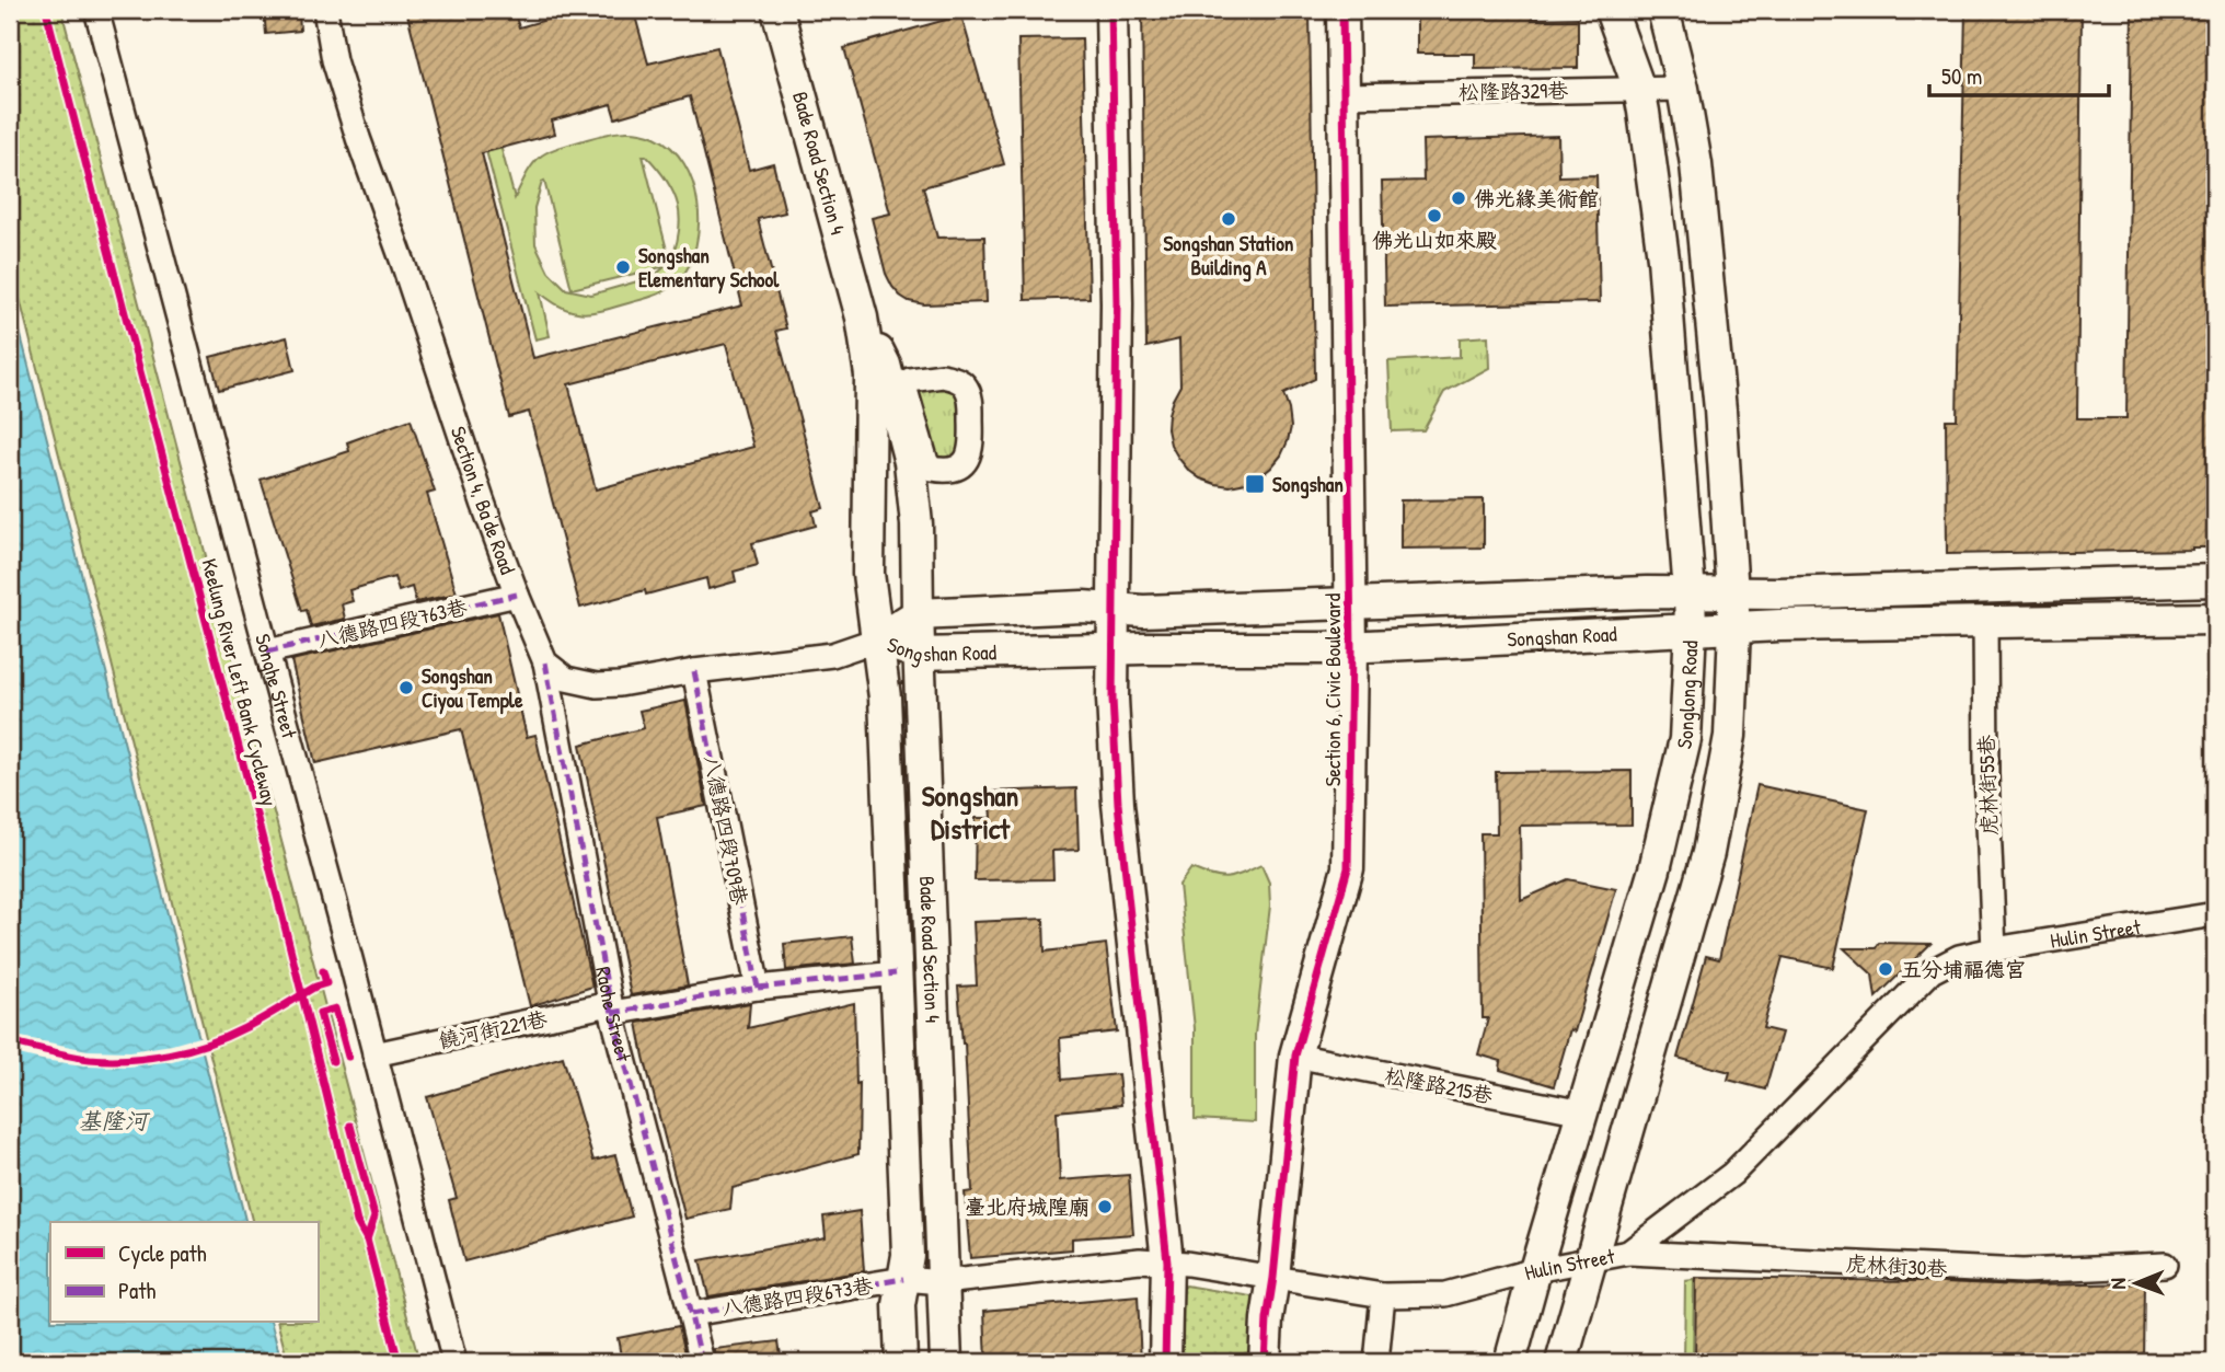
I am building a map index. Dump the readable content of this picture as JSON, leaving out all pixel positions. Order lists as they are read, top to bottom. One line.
{"streets":{"street":["松隆路329巷","Bade Road Section 4","Section 4, Ba'de Road","八德路四段763巷","Songshan Road","Songhe Street","Section 6, Civic Boulevard","Songlong Road","虎林街55巷","八德路四段709巷","Hulin Street","Raohe Street","饒河街221巷","松隆路215巷","虎林街30巷","八德路四段673巷"],"cycle path":["Keelung River Left Bank Cycleway"]},"crossings":[["松隆路329巷","Section 6, Civic Boulevard"],["松隆路329巷","Songlong Road"],["Bade Road Section 4","Songshan Road"],["Bade Road Section 4","Hulin Street"],["Bade Road Section 4","八德路四段673巷"],["Section 4, Ba'de Road","八德路四段763巷"],["Section 4, Ba'de Road","Raohe Street"],["八德路四段763巷","Songhe Street"],["Songshan Road","Section 6, Civic Boulevard"],["Songshan Road","Songlong Road"],["Songshan Road","虎林街55巷"],["Songhe Street","饒河街221巷"],["Section 6, Civic Boulevard","Hulin Street"],["Section 6, Civic Boulevard","松隆路215巷"],["Songlong Road","Hulin Street"],["Songlong Road","松隆路215巷"],["虎林街55巷","Hulin Street"],["Hulin Street","虎林街30巷"],["Hulin Street","八德路四段673巷"],["Raohe Street","饒河街221巷"],["Raohe Street","八德路四段673巷"]],"districts":["Songshan District"],"water":["基隆河"],"places":{"other":["佛光緣美術館","佛光山如來殿","Songshan Station Building A","Songshan Elementary School","Songshan Ciyou Temple","五分埔福德宮","臺北府城隍廟"],"transit":["Songshan"]},"legend":["Cycle path","Path"],"scale_bar":"50 m","north":"left"}
